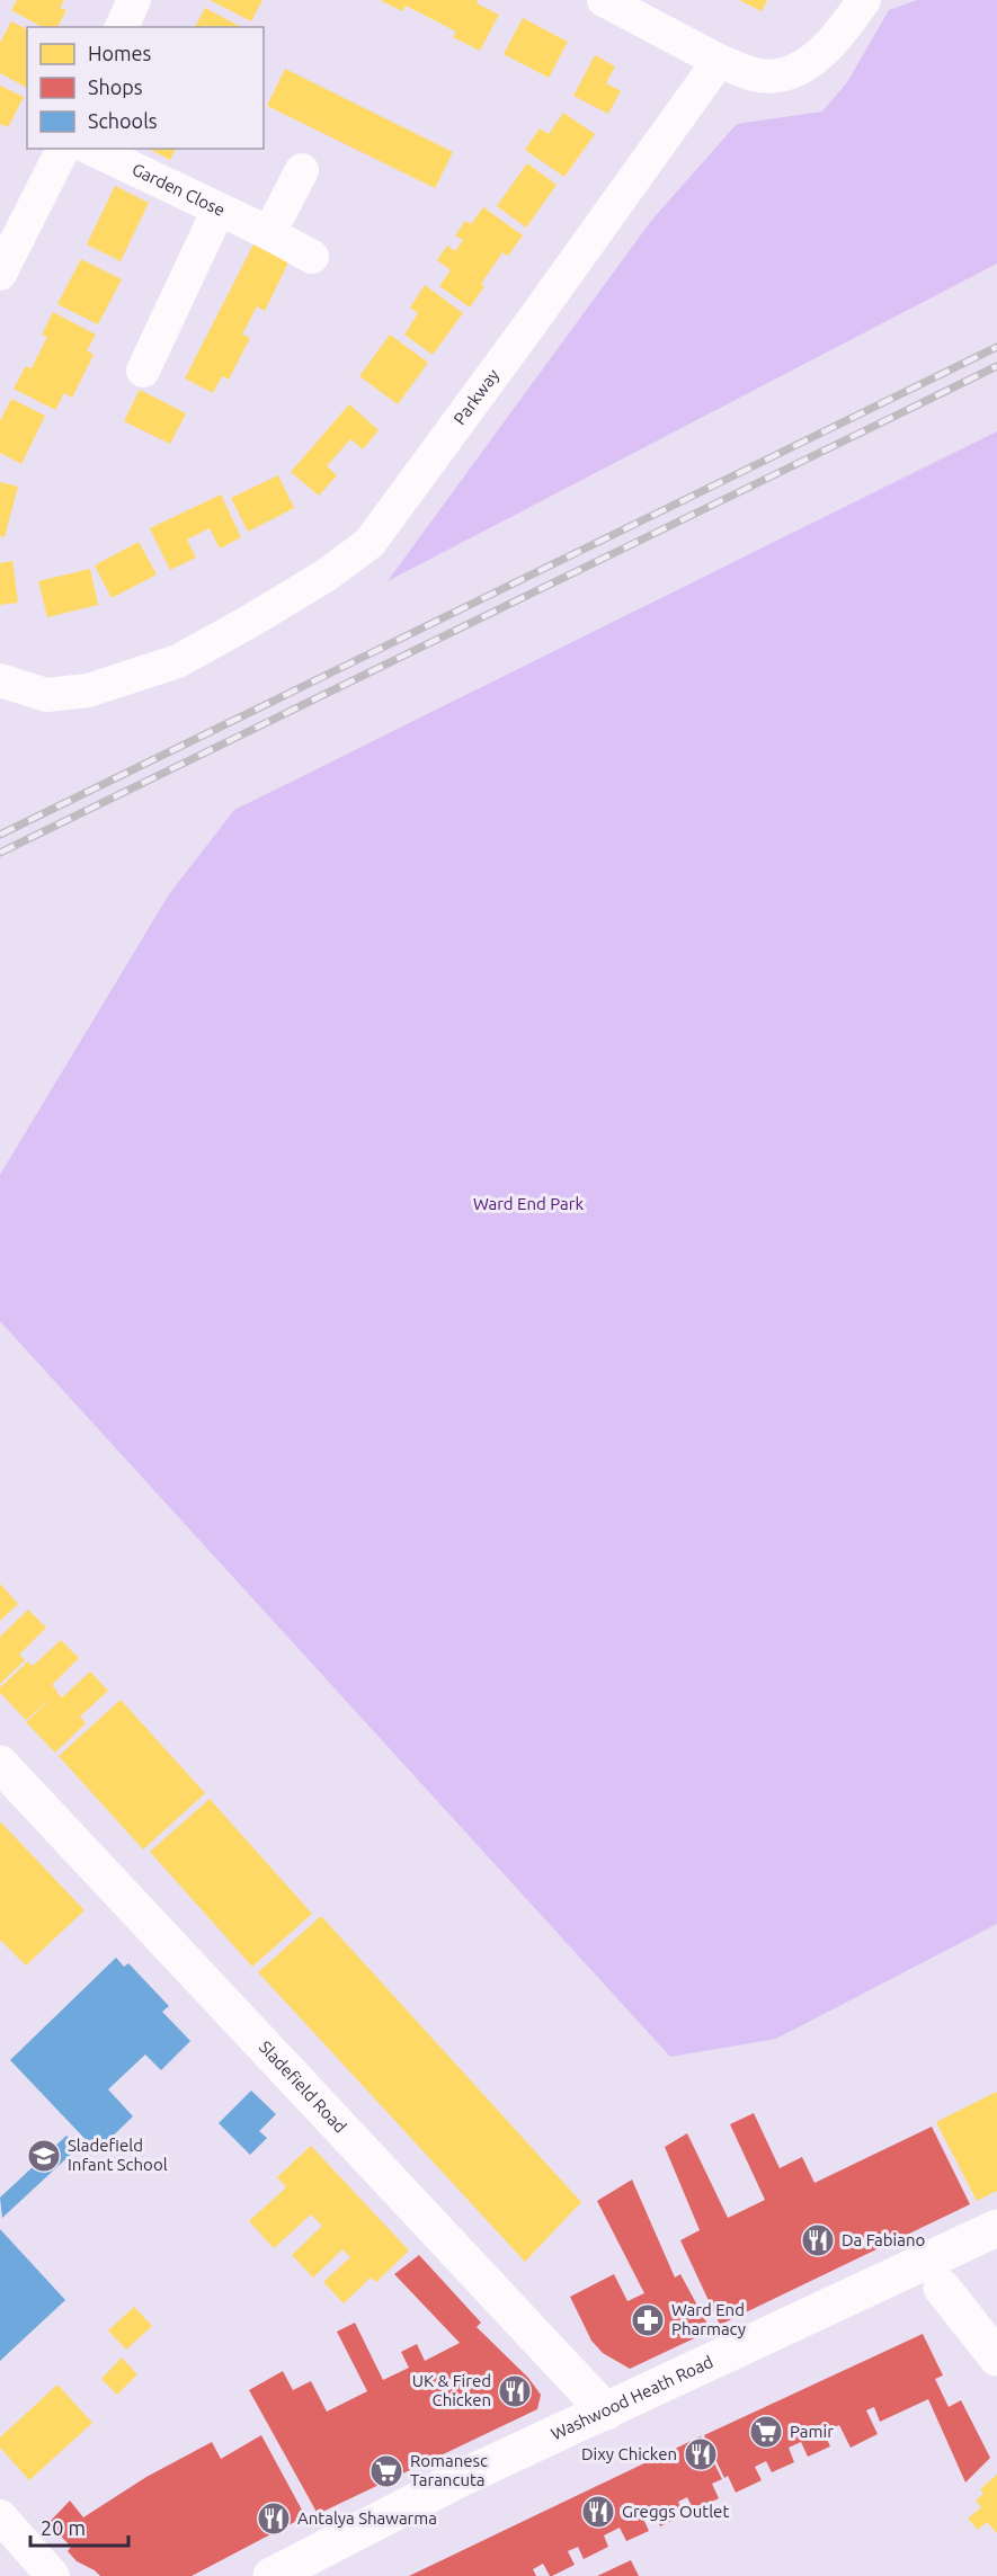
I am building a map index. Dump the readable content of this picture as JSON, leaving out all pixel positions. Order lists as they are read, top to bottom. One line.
{"streets":{"street":["Garden Close","Parkway","Sladefield Road","Washwood Heath Road"]},"crossings":[["Sladefield Road","Washwood Heath Road"]],"parks":["Ward End Park"],"places":{"school or university":["Sladefield Infant School"],"restaurant":["Da Fabiano","UK & Fired Chicken","Dixy Chicken","Greggs Outlet","Antalya Shawarma"],"pharmacy":["Ward End Pharmacy"],"supermarket":["Pamir","Romanesc Tarancuta"]},"legend":["Homes","Shops","Schools"],"scale_bar":"20 m"}
